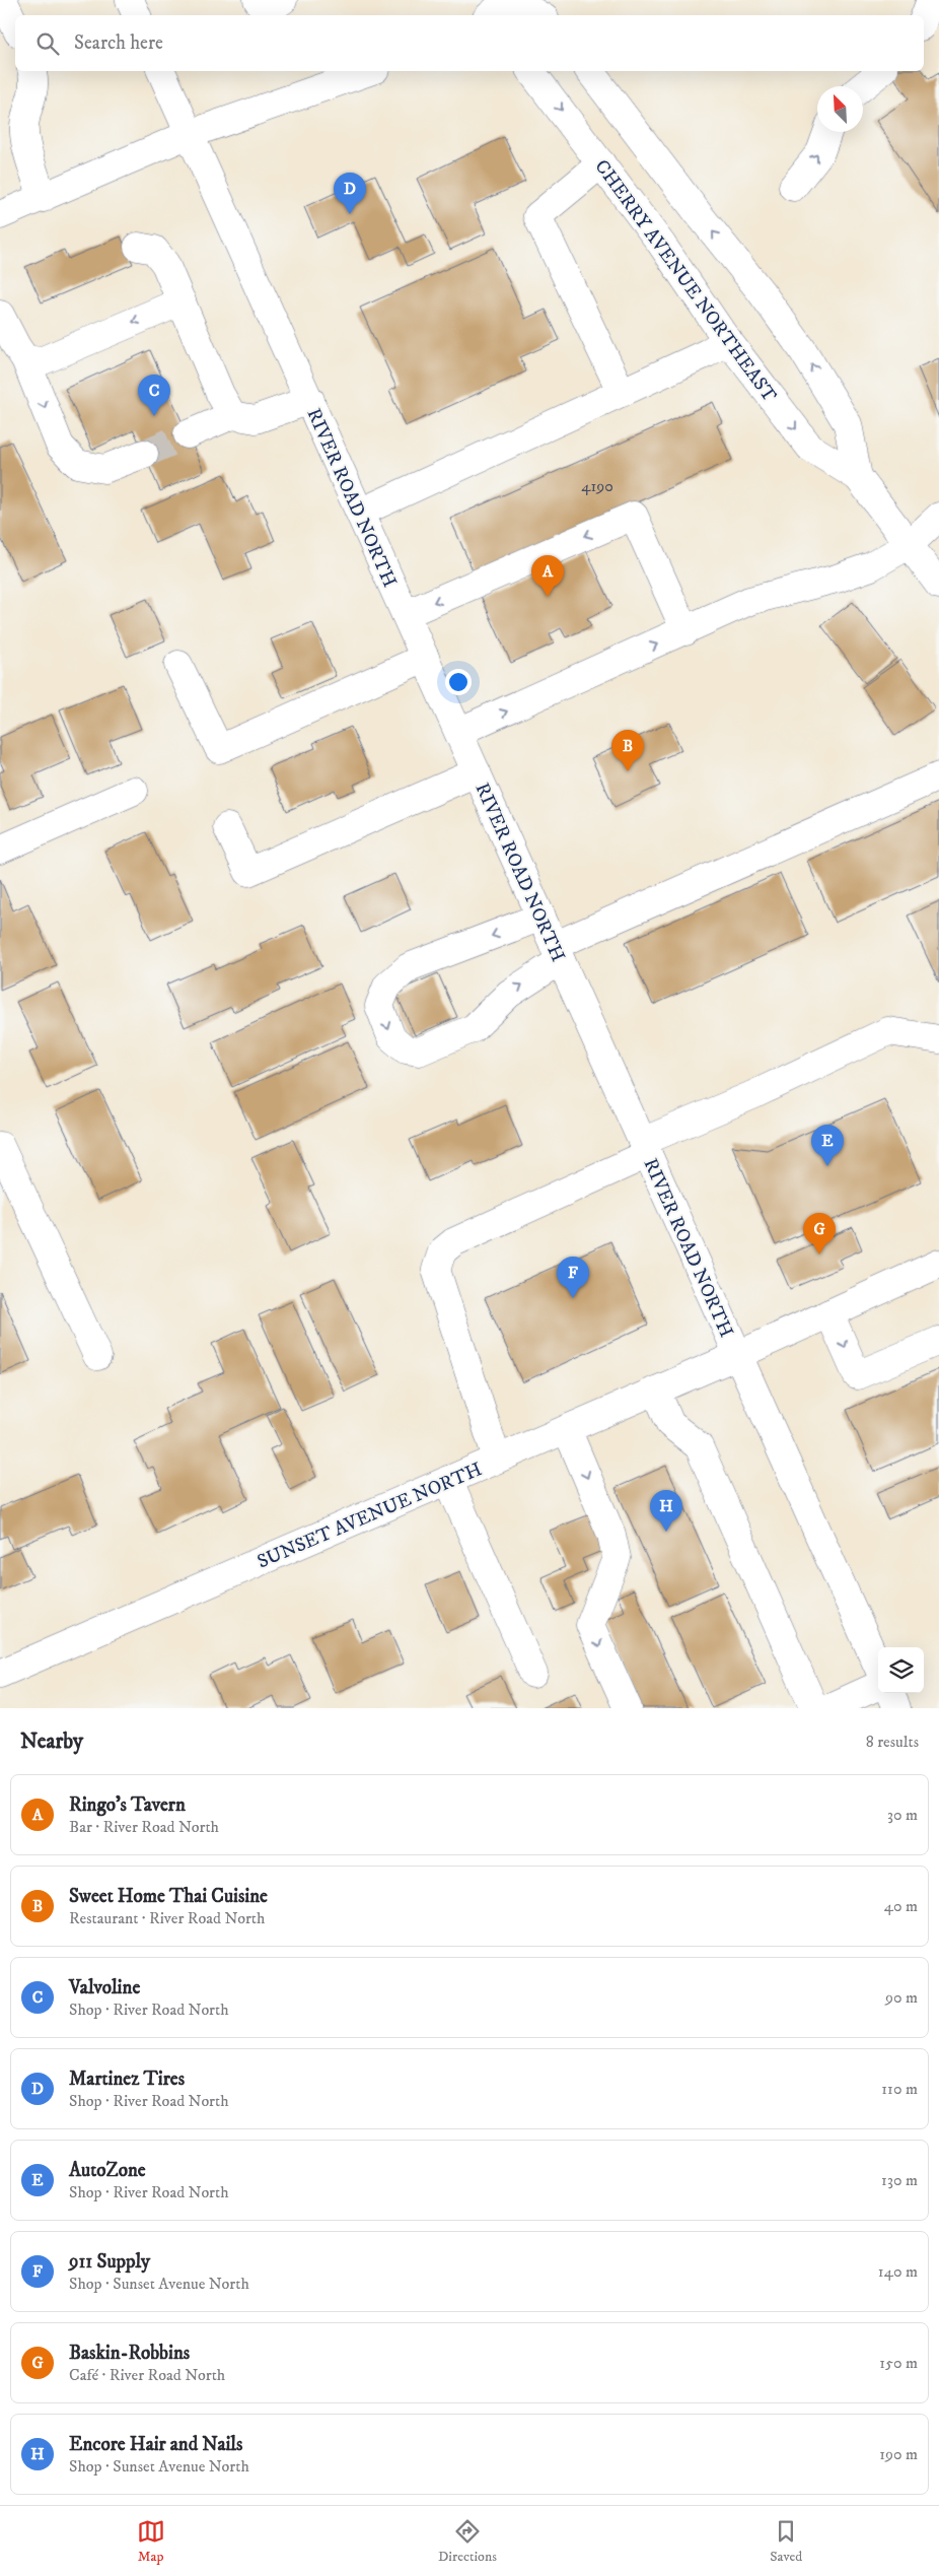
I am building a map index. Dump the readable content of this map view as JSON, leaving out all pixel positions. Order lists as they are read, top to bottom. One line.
{"streets":{"main road":["CHERRY AVENUE NORTHEAST","RIVER ROAD NORTH","SUNSET AVENUE NORTH"]},"crossings":[["RIVER ROAD NORTH","SUNSET AVENUE NORTH"]],"house_numbers":["4190"],"north":"top left","page":{"search":"Search here","pins":["D","C","A","B","E","G","F","H"],"heading":["Nearby","8 results"],"list":[{"mark":"A","name":"Ringo's Tavern","note":"Bar · River Road North","value":"30 m"},{"mark":"B","name":"Sweet Home Thai Cuisine","note":"Restaurant · River Road North","value":"40 m"},{"mark":"C","name":"Valvoline","note":"Shop · River Road North","value":"90 m"},{"mark":"D","name":"Martinez Tires","note":"Shop · River Road North","value":"110 m"},{"mark":"E","name":"AutoZone","note":"Shop · River Road North","value":"130 m"},{"mark":"F","name":"911 Supply","note":"Shop · Sunset Avenue North","value":"140 m"},{"mark":"G","name":"Baskin-Robbins","note":"Café · River Road North","value":"150 m"},{"mark":"H","name":"Encore Hair and Nails","note":"Shop · Sunset Avenue North","value":"190 m"}],"nav":["Map","Directions","Saved"]}}
